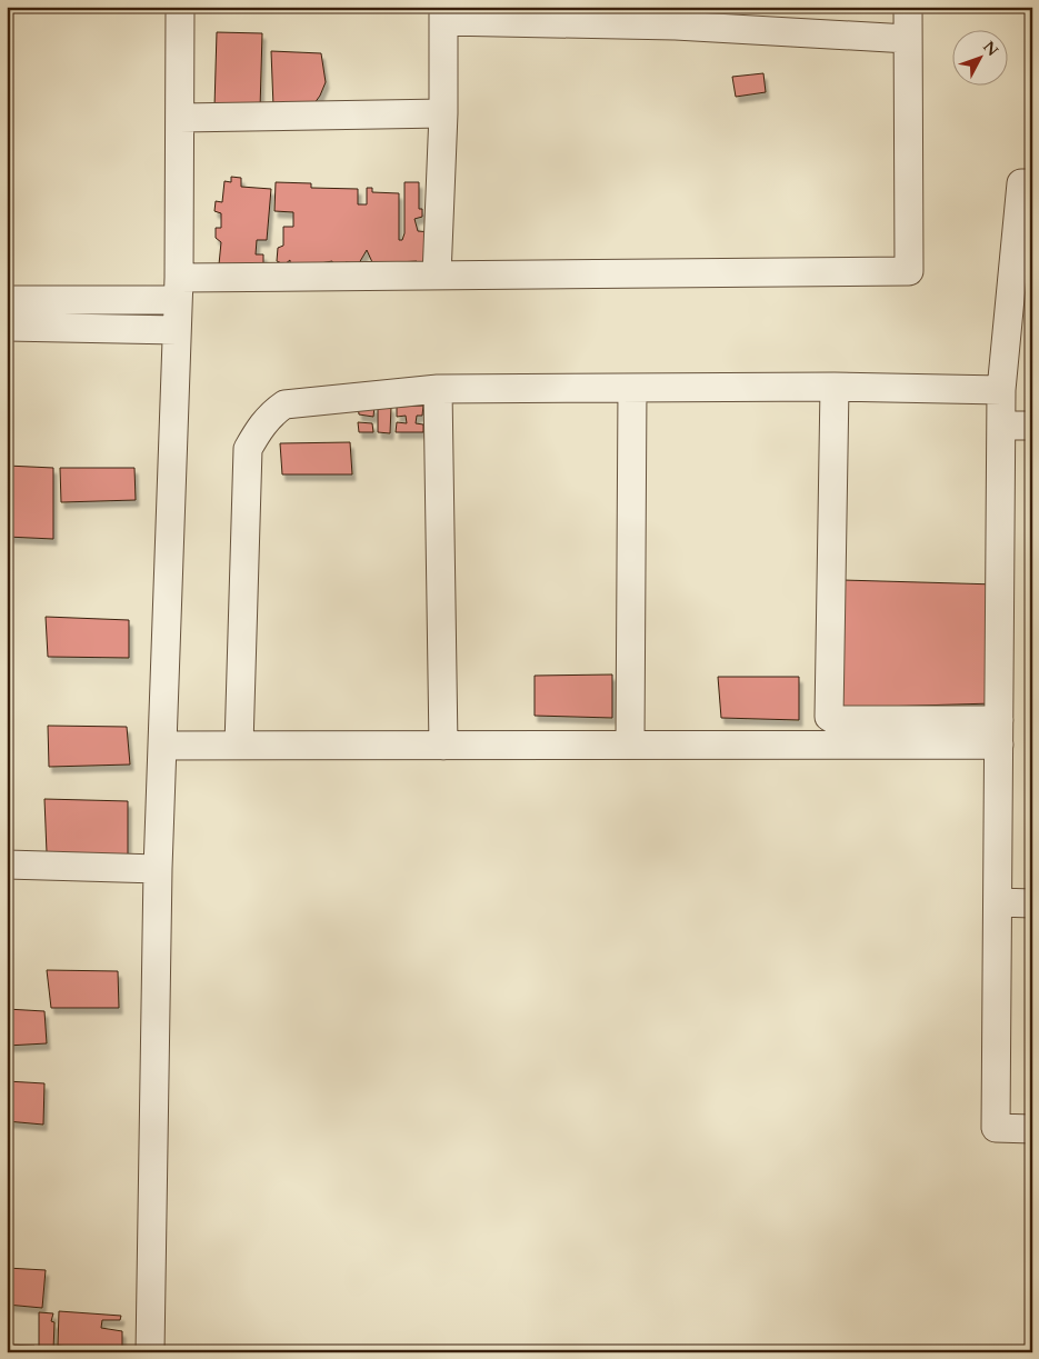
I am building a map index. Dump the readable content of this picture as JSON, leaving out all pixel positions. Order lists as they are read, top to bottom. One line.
{"north":"top right"}
